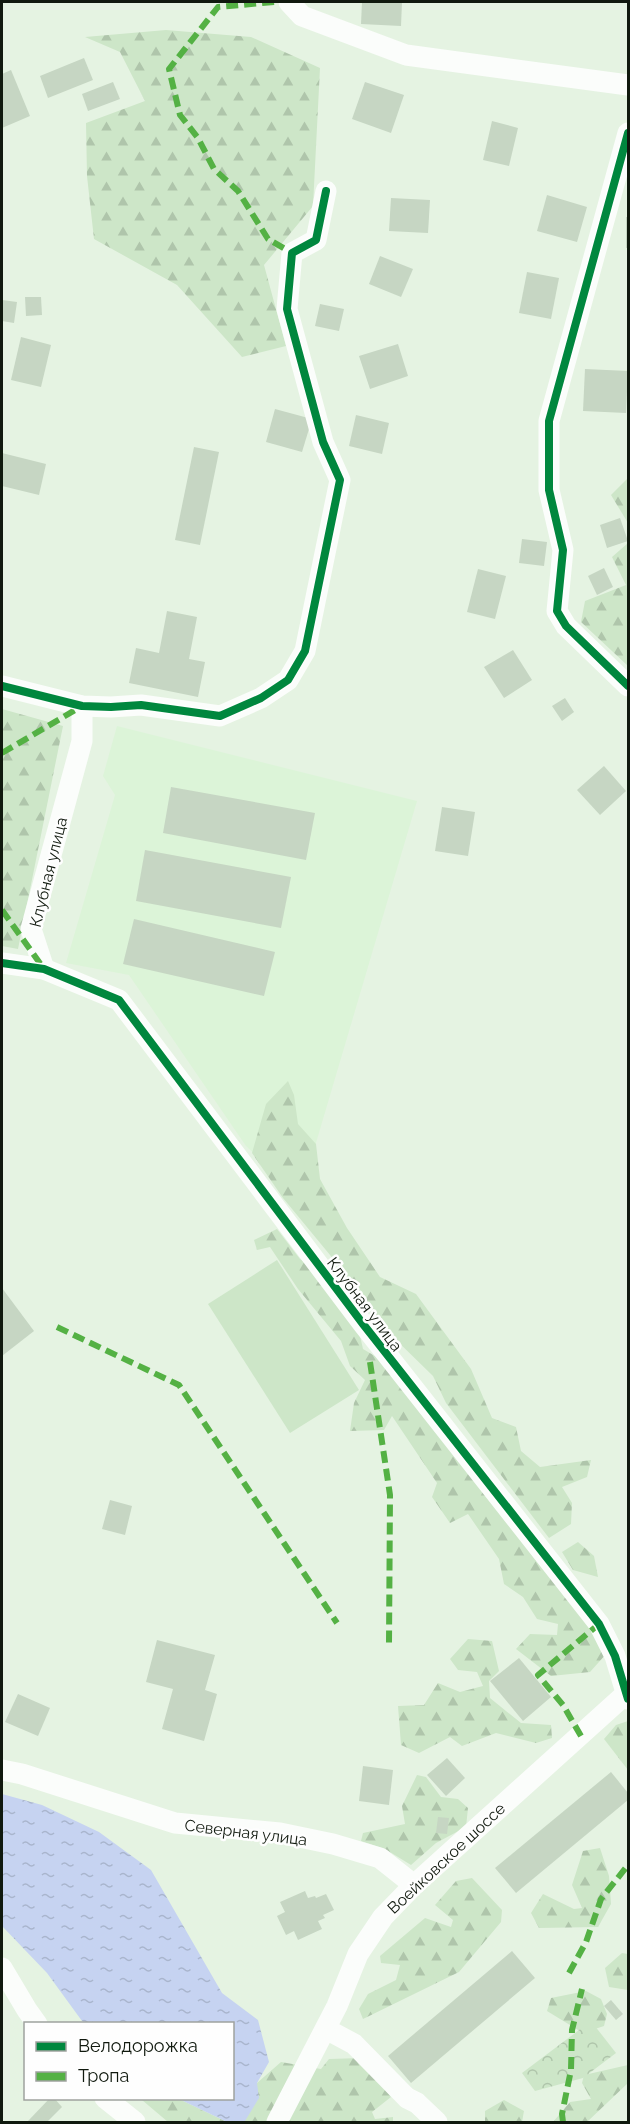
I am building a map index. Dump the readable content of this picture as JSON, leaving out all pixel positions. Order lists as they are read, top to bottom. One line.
{"streets":{"street":["Клубная улица","Северная улица","Воейковское шоссе"]},"crossings":[["Клубная улица","Воейковское шоссе"],["Северная улица","Воейковское шоссе"]],"legend":["Велодорожка","Тропа"]}
